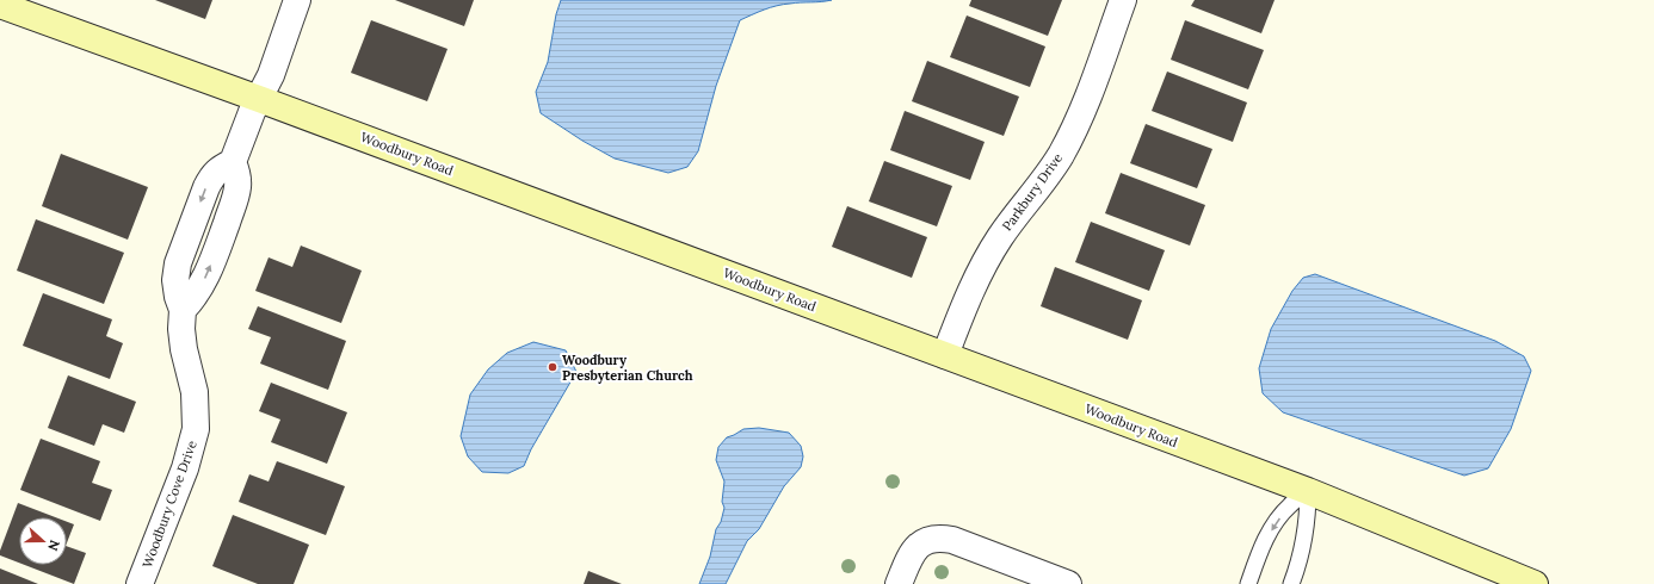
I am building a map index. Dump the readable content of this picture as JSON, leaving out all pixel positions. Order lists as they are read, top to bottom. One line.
{"streets":{"street":["Woodbury Road","Parkbury Drive","Woodbury Cove Drive"]},"crossings":[["Woodbury Road","Parkbury Drive"],["Woodbury Road","Woodbury Cove Drive"]],"places":["Woodbury Presbyterian Church"],"north":"right"}
